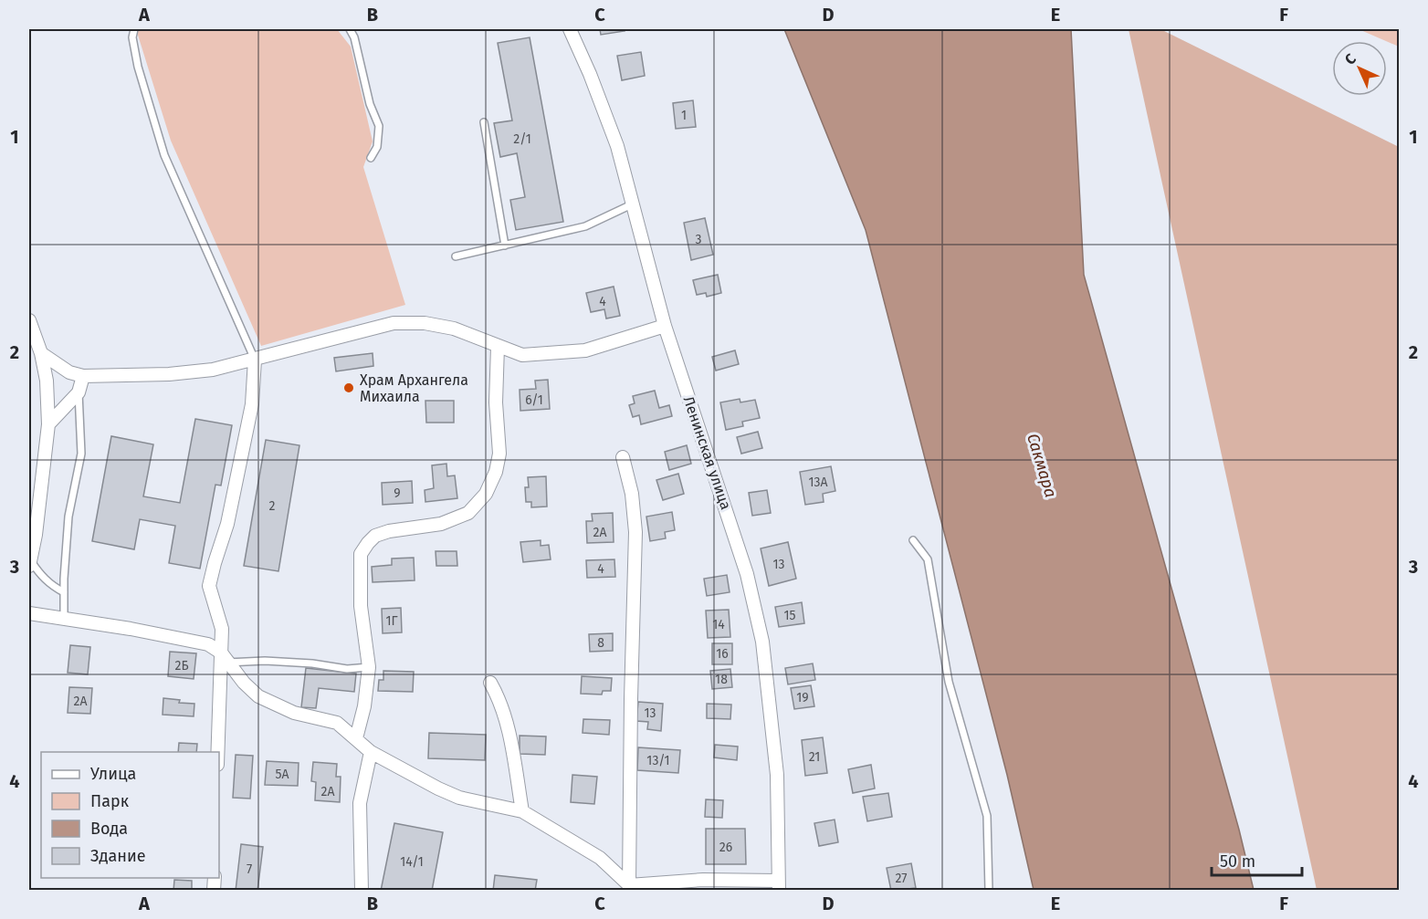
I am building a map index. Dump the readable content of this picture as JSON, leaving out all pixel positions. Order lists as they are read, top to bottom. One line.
{"streets":{"street":["Ленинская улица"]},"water":["Сакмара"],"places":["Храм Архангела Михаила"],"house_numbers":["1","2/1","3","4","6/1","13А","9","2","2А","13","4","15","1Г","14","8","16","2Б","18","19","2А","13","21","13/1","5А","2А","26","14/1","7","27"],"legend":["Улица","Парк","Вода","Здание"],"scale_bar":"50 m","north":"top left","grid":{"columns":["A","B","C","D","E","F"],"rows":["1","2","3","4"]}}
